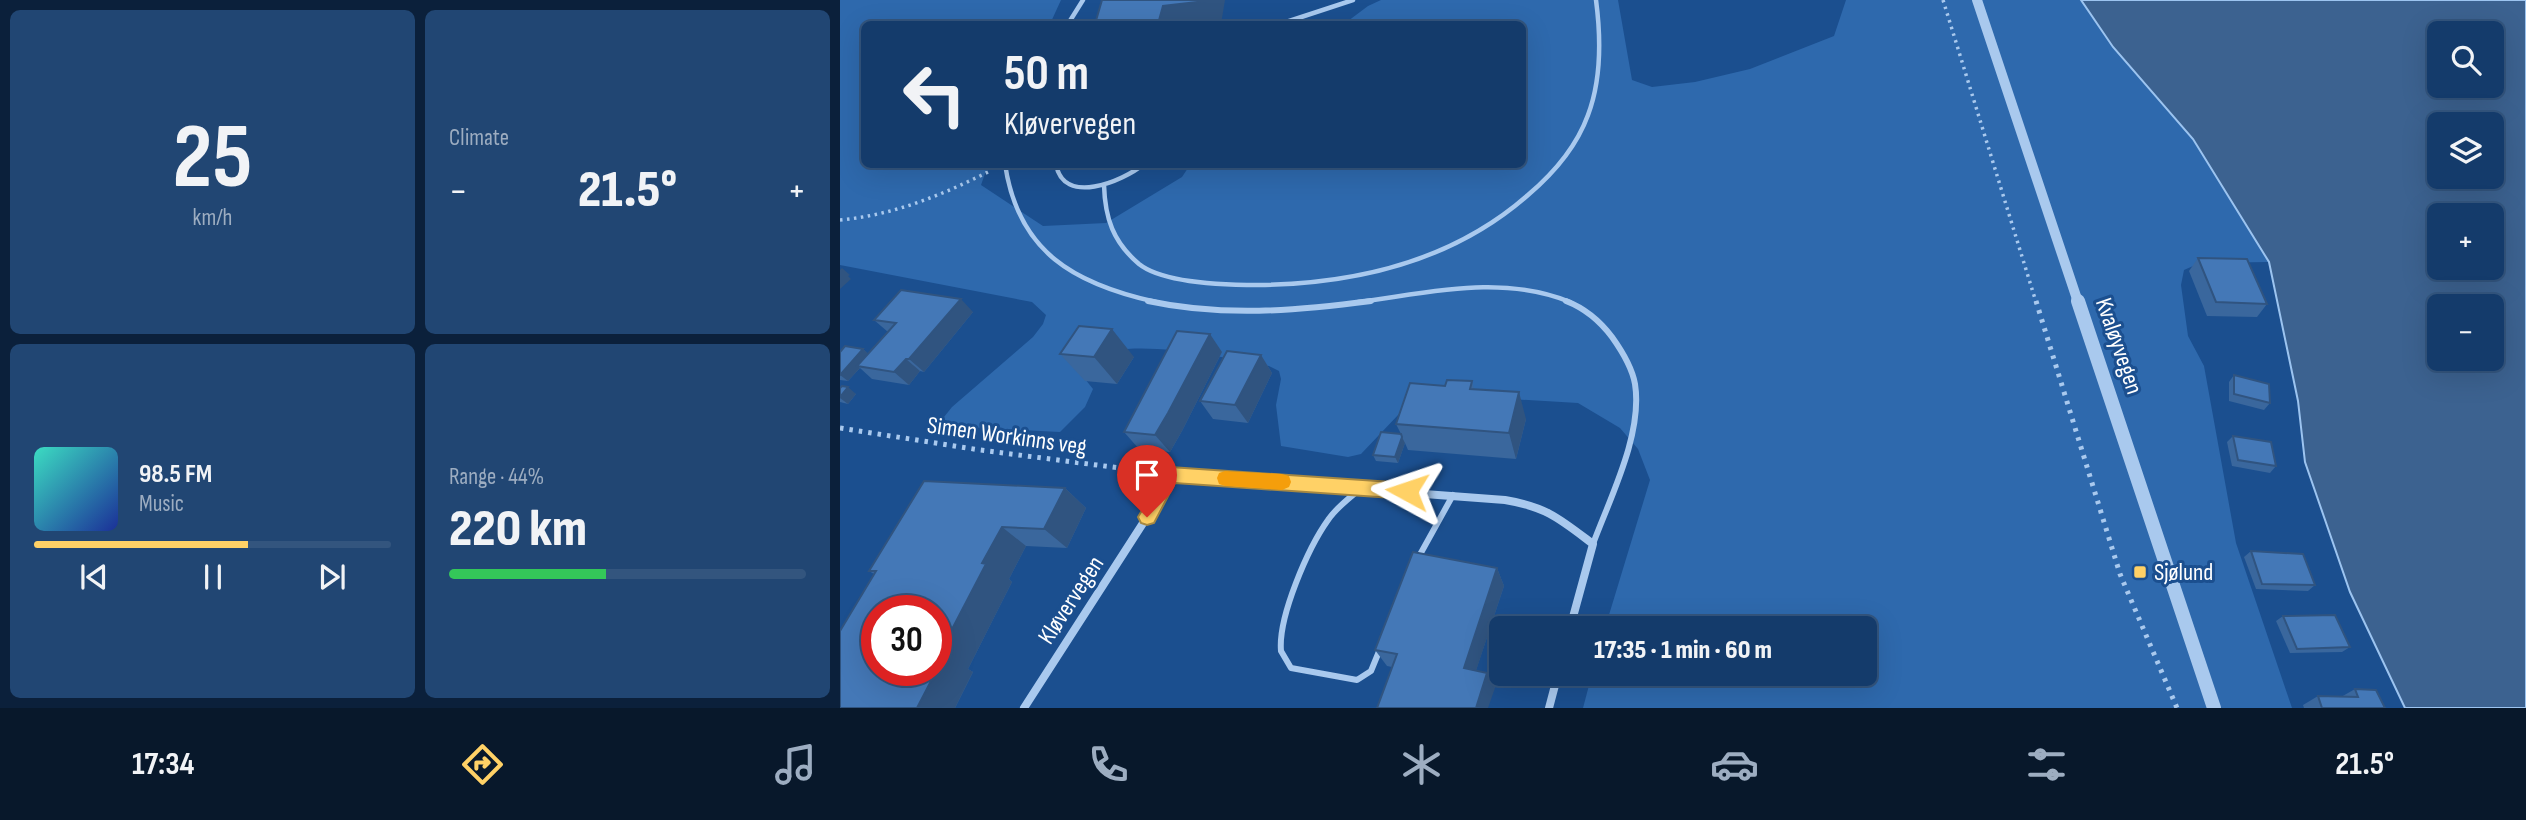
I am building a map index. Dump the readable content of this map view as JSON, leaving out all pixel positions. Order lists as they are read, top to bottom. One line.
{"streets":{"street":["Kvaløyvegen","Kløvervegen"],"path":["Simen Workinns veg"]},"crossings":[["Simen Workinns veg","Kløvervegen"]],"places":{"transit":["Sjølund"]},"page":{"tile":[["25","km/h"],"Climate",["Range · 44%","220 km"]],"map_buttons":["+","−"],"turn":["50 m","Kløvervegen"],"heat":["−","21.5°","+"],"song":["98.5 FM","Music"],"limit":"30","trip":"17:35 · 1 min · 60 m","tabs":["17:34","21.5°"]}}
